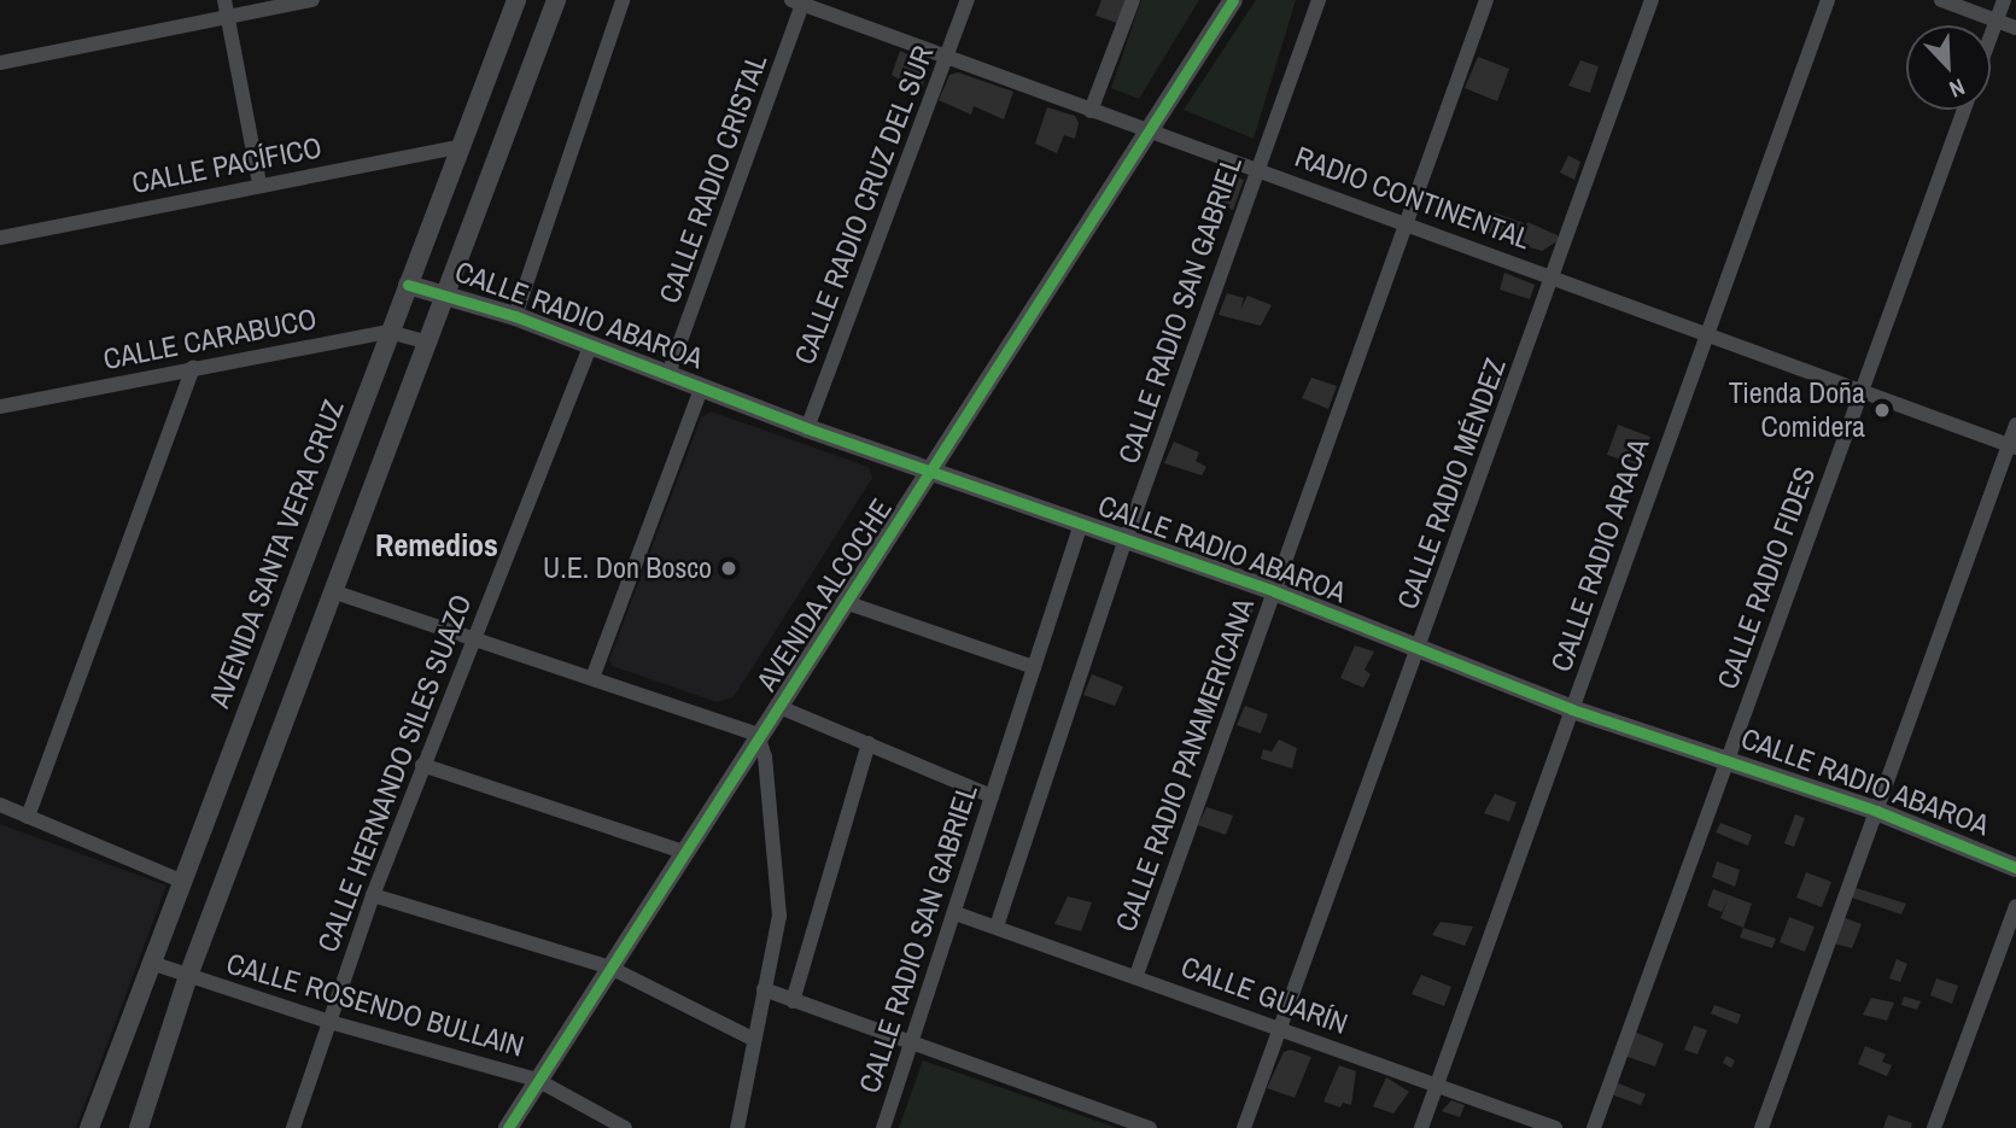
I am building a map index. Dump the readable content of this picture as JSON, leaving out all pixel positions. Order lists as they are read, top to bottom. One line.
{"streets":{"street":["CALLE PACÍFICO","CALLE RADIO CRISTAL","RADIO CONTINENTAL","CALLE RADIO CRUZ DEL SUR","CALLE RADIO SAN GABRIEL","CALLE RADIO ABAROA","CALLE CARABUCO","CALLE RADIO MÉNDEZ","AVENIDA SANTA VERA CRUZ","CALLE RADIO ARACA","CALLE RADIO FIDES","AVENIDA ALCOCHE","CALLE RADIO PANAMERICANA","CALLE HERNANDO SILES SUAZO","CALLE GUARÍN","CALLE ROSENDO BULLAIN"]},"crossings":[["CALLE PACÍFICO","AVENIDA SANTA VERA CRUZ"],["CALLE RADIO CRISTAL","RADIO CONTINENTAL"],["CALLE RADIO CRISTAL","CALLE RADIO ABAROA"],["RADIO CONTINENTAL","CALLE RADIO CRUZ DEL SUR"],["RADIO CONTINENTAL","CALLE RADIO SAN GABRIEL"],["RADIO CONTINENTAL","CALLE RADIO MÉNDEZ"],["RADIO CONTINENTAL","CALLE RADIO ARACA"],["RADIO CONTINENTAL","CALLE RADIO FIDES"],["RADIO CONTINENTAL","AVENIDA ALCOCHE"],["RADIO CONTINENTAL","CALLE RADIO PANAMERICANA"],["CALLE RADIO CRUZ DEL SUR","CALLE RADIO ABAROA"],["CALLE RADIO SAN GABRIEL","CALLE RADIO ABAROA"],["CALLE RADIO SAN GABRIEL","CALLE GUARÍN"],["CALLE RADIO ABAROA","CALLE RADIO MÉNDEZ"],["CALLE RADIO ABAROA","AVENIDA SANTA VERA CRUZ"],["CALLE RADIO ABAROA","CALLE RADIO ARACA"],["CALLE RADIO ABAROA","CALLE RADIO FIDES"],["CALLE RADIO ABAROA","AVENIDA ALCOCHE"],["CALLE RADIO ABAROA","CALLE RADIO PANAMERICANA"],["CALLE RADIO ABAROA","CALLE HERNANDO SILES SUAZO"],["CALLE CARABUCO","AVENIDA SANTA VERA CRUZ"],["CALLE RADIO MÉNDEZ","CALLE GUARÍN"],["AVENIDA SANTA VERA CRUZ","CALLE ROSENDO BULLAIN"],["CALLE RADIO ARACA","CALLE GUARÍN"],["AVENIDA ALCOCHE","CALLE ROSENDO BULLAIN"],["CALLE RADIO PANAMERICANA","CALLE GUARÍN"],["CALLE HERNANDO SILES SUAZO","CALLE ROSENDO BULLAIN"]],"districts":["Remedios"],"places":["Tienda Doña Comidera","U.E. Don Bosco"],"north":"bottom right"}
